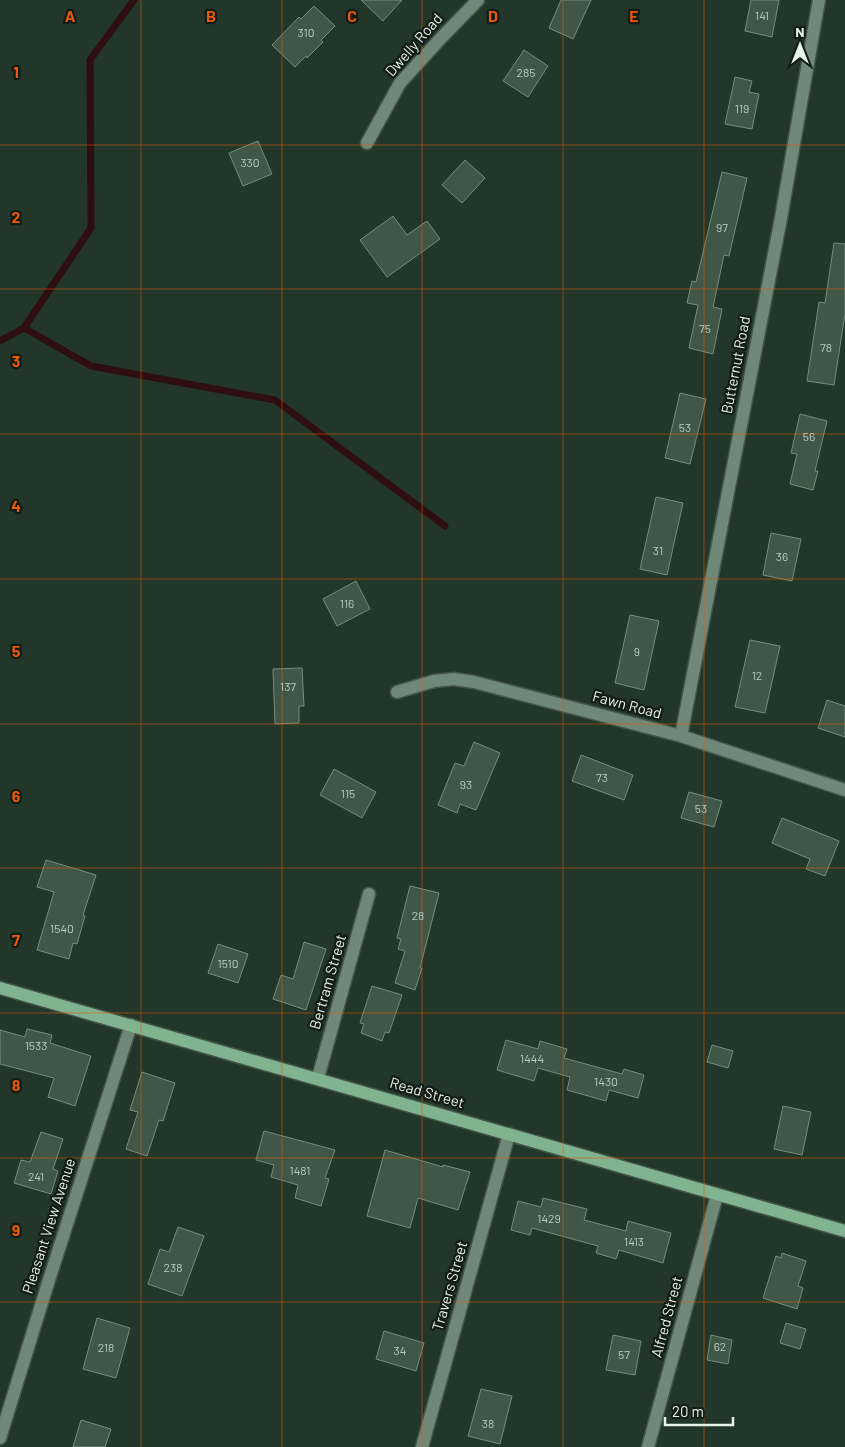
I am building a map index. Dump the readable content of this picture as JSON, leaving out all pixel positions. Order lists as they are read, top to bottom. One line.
{"streets":{"main road":["Read Street"],"street":["Dwelly Road","Butternut Road","Fawn Road","Bertram Street","Pleasant View Avenue","Travers Street","Alfred Street"]},"crossings":[["Butternut Road","Fawn Road"],["Bertram Street","Read Street"],["Read Street","Pleasant View Avenue"],["Read Street","Travers Street"],["Read Street","Alfred Street"]],"house_numbers":["141","310","285","119","330","97","75","78","53","56","31","36","116","9","12","137","73","93","115","53","28","1540","1510","1533","1444","1430","1481","241","1429","1413","238","62","218","34","57","38"],"scale_bar":"20 m","north":"top","grid":{"columns":["A","B","C","D","E"],"rows":["1","2","3","4","5","6","7","8","9"]}}
